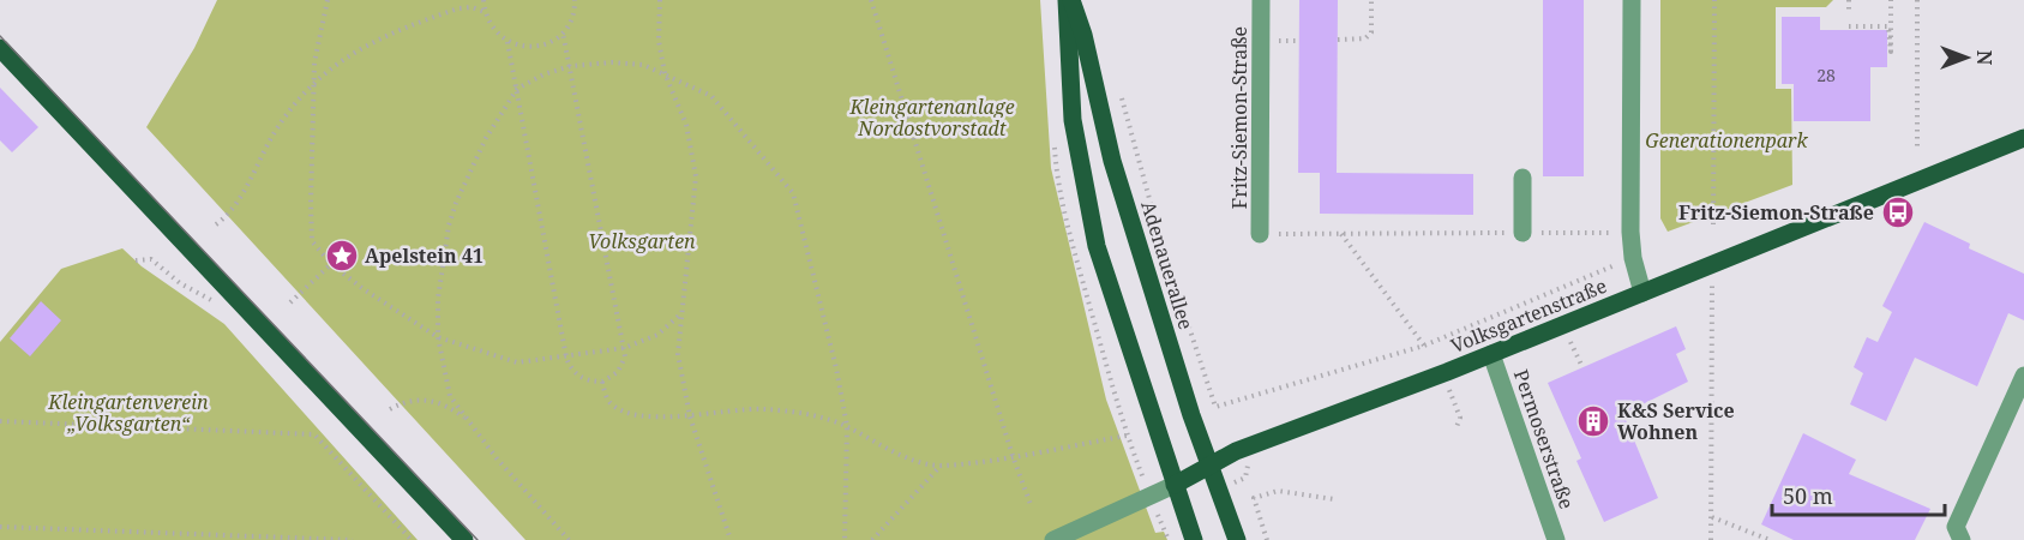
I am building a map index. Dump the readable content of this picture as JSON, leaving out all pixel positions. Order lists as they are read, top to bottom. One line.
{"streets":{"main road":["Adenauerallee","Volksgartenstraße"],"street":["Fritz-Siemon-Straße","Permoserstraße"]},"crossings":[["Adenauerallee","Volksgartenstraße"],["Volksgartenstraße","Permoserstraße"]],"parks":["Kleingartenanlage Nordostvorstadt","Generationenpark","Volksgarten","Kleingartenverein „Volksgarten“"],"places":{"bus stop":["Fritz-Siemon-Straße"],"place":["Apelstein 41"],"building":["K&S Service Wohnen"]},"house_numbers":["28"],"scale_bar":"50 m","north":"right"}
